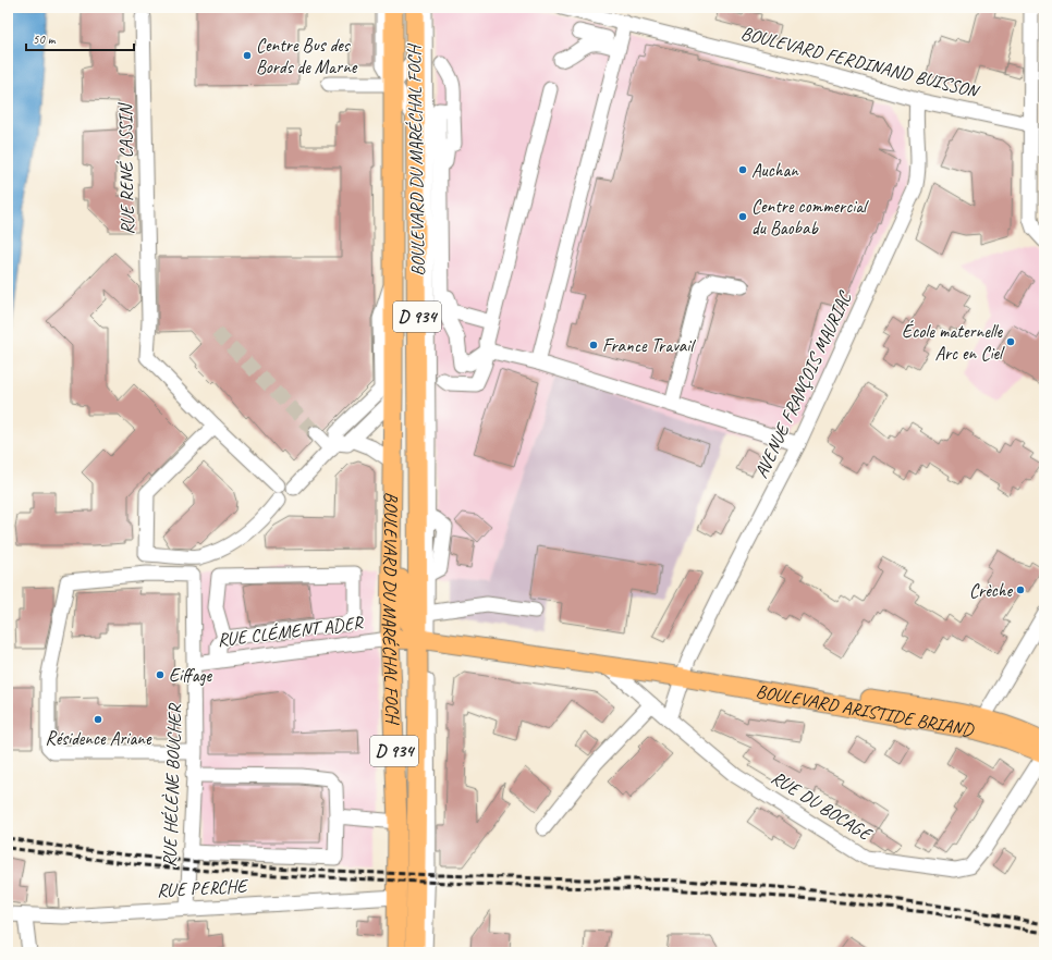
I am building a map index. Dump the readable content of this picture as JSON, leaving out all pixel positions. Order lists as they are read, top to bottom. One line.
{"streets":{"main road":["BOULEVARD DU MARÉCHAL FOCH","D 934","BOULEVARD ARISTIDE BRIAND"],"street":["BOULEVARD FERDINAND BUISSON","RUE RENÉ CASSIN","AVENUE FRANÇOIS MAURIAC","RUE CLÉMENT ADER","RUE HÉLÈNE BOUCHER","RUE DU BOCAGE","RUE PERCHE"]},"crossings":[["BOULEVARD FERDINAND BUISSON","AVENUE FRANÇOIS MAURIAC"],["BOULEVARD DU MARÉCHAL FOCH","RUE CLÉMENT ADER"],["BOULEVARD DU MARÉCHAL FOCH","BOULEVARD ARISTIDE BRIAND"],["BOULEVARD DU MARÉCHAL FOCH","RUE PERCHE"],["AVENUE FRANÇOIS MAURIAC","BOULEVARD ARISTIDE BRIAND"],["RUE CLÉMENT ADER","BOULEVARD ARISTIDE BRIAND"],["RUE CLÉMENT ADER","RUE HÉLÈNE BOUCHER"],["BOULEVARD ARISTIDE BRIAND","RUE DU BOCAGE"],["RUE HÉLÈNE BOUCHER","RUE PERCHE"]],"places":["Centre Bus des Bords de Marne","Auchan","Centre commercial du Baobab","École maternelle Arc en Ciel","France Travail","Crèche","Eiffage","Résidence Ariane"],"scale_bar":"50 m"}
